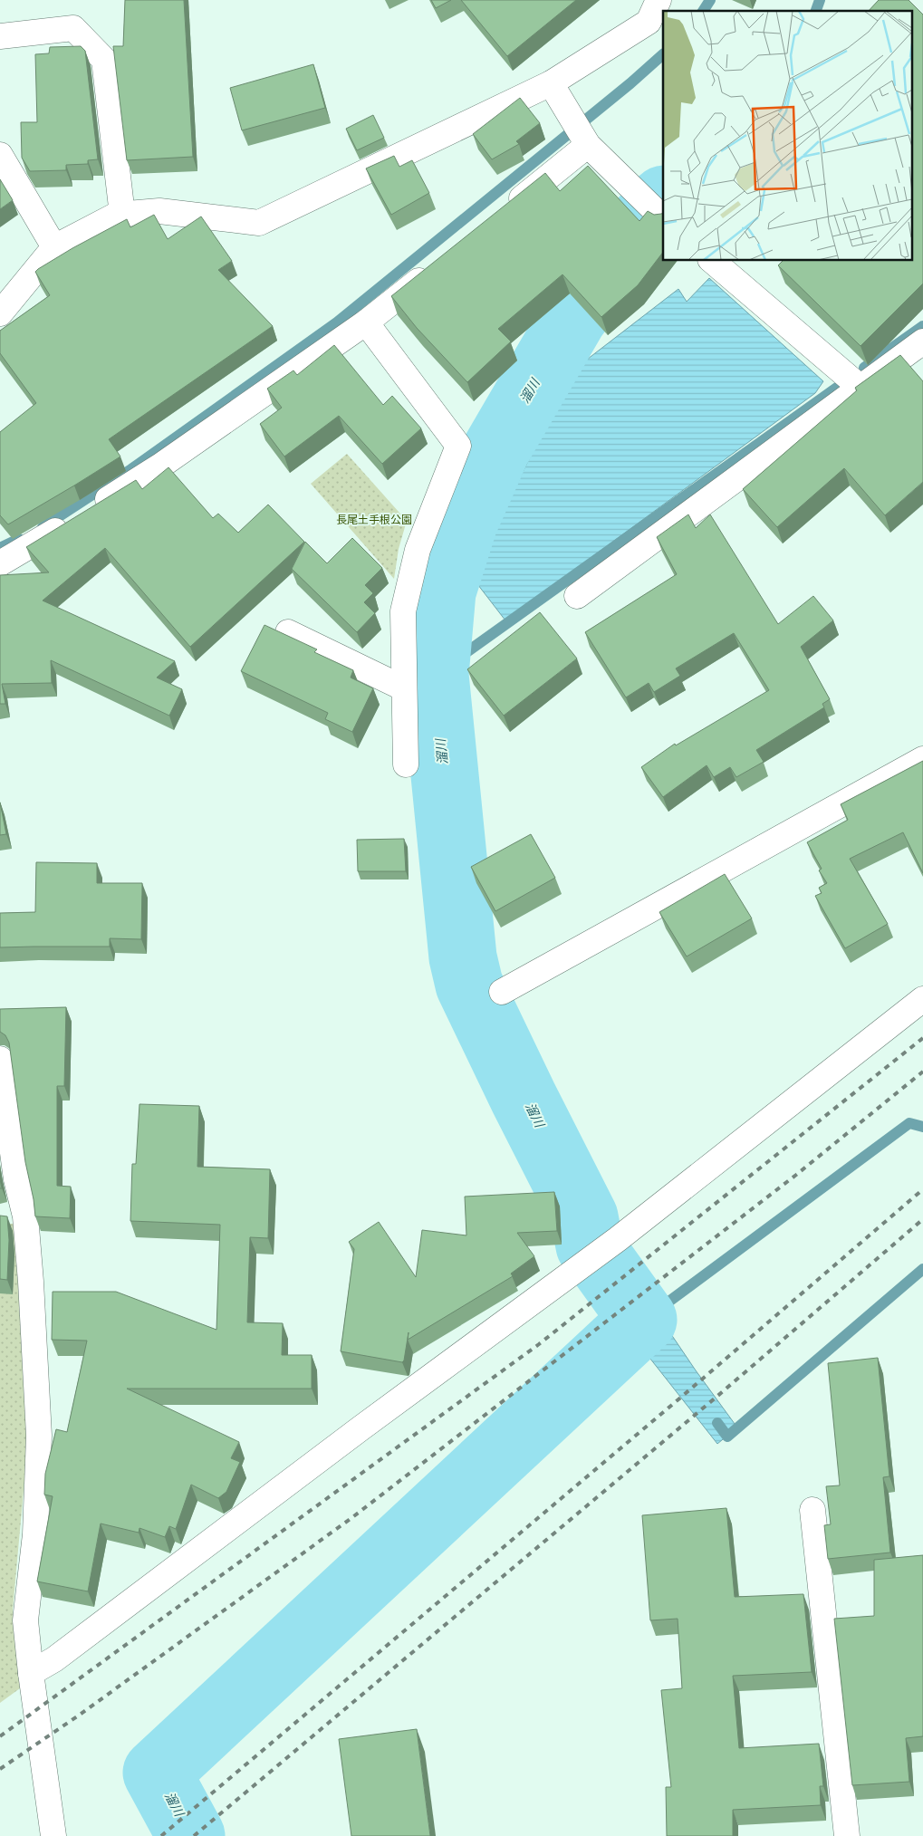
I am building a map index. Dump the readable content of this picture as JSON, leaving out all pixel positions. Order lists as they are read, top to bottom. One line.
{"water":["溜川"],"parks":["長尾土手根公園"]}
